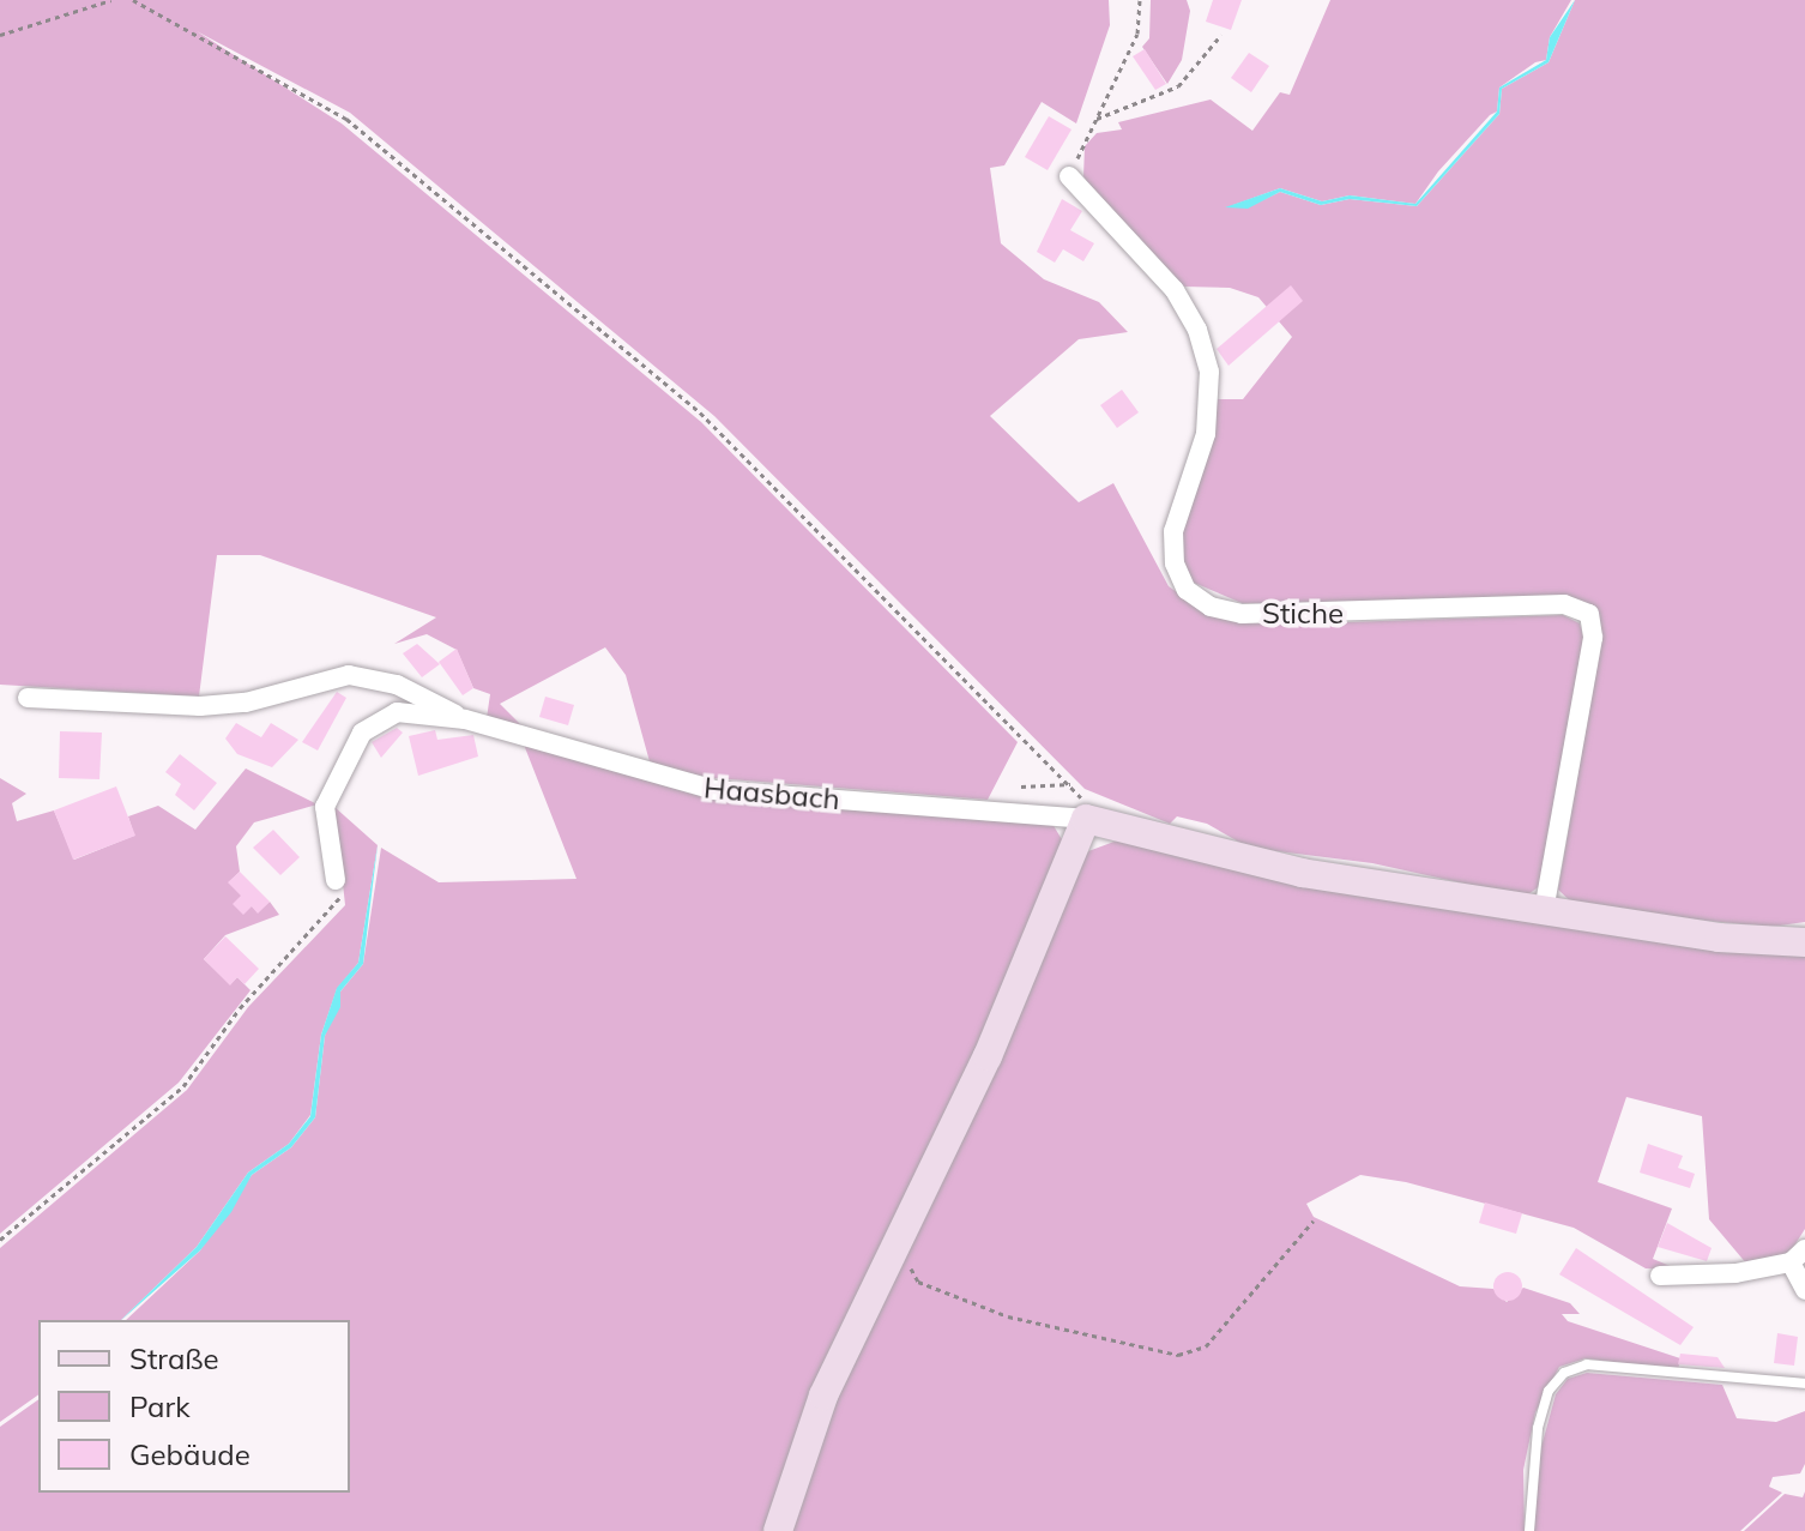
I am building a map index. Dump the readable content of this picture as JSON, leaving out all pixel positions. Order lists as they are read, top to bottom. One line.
{"streets":{"street":["Stiche","Haasbach"]},"legend":["Straße","Park","Gebäude"]}
